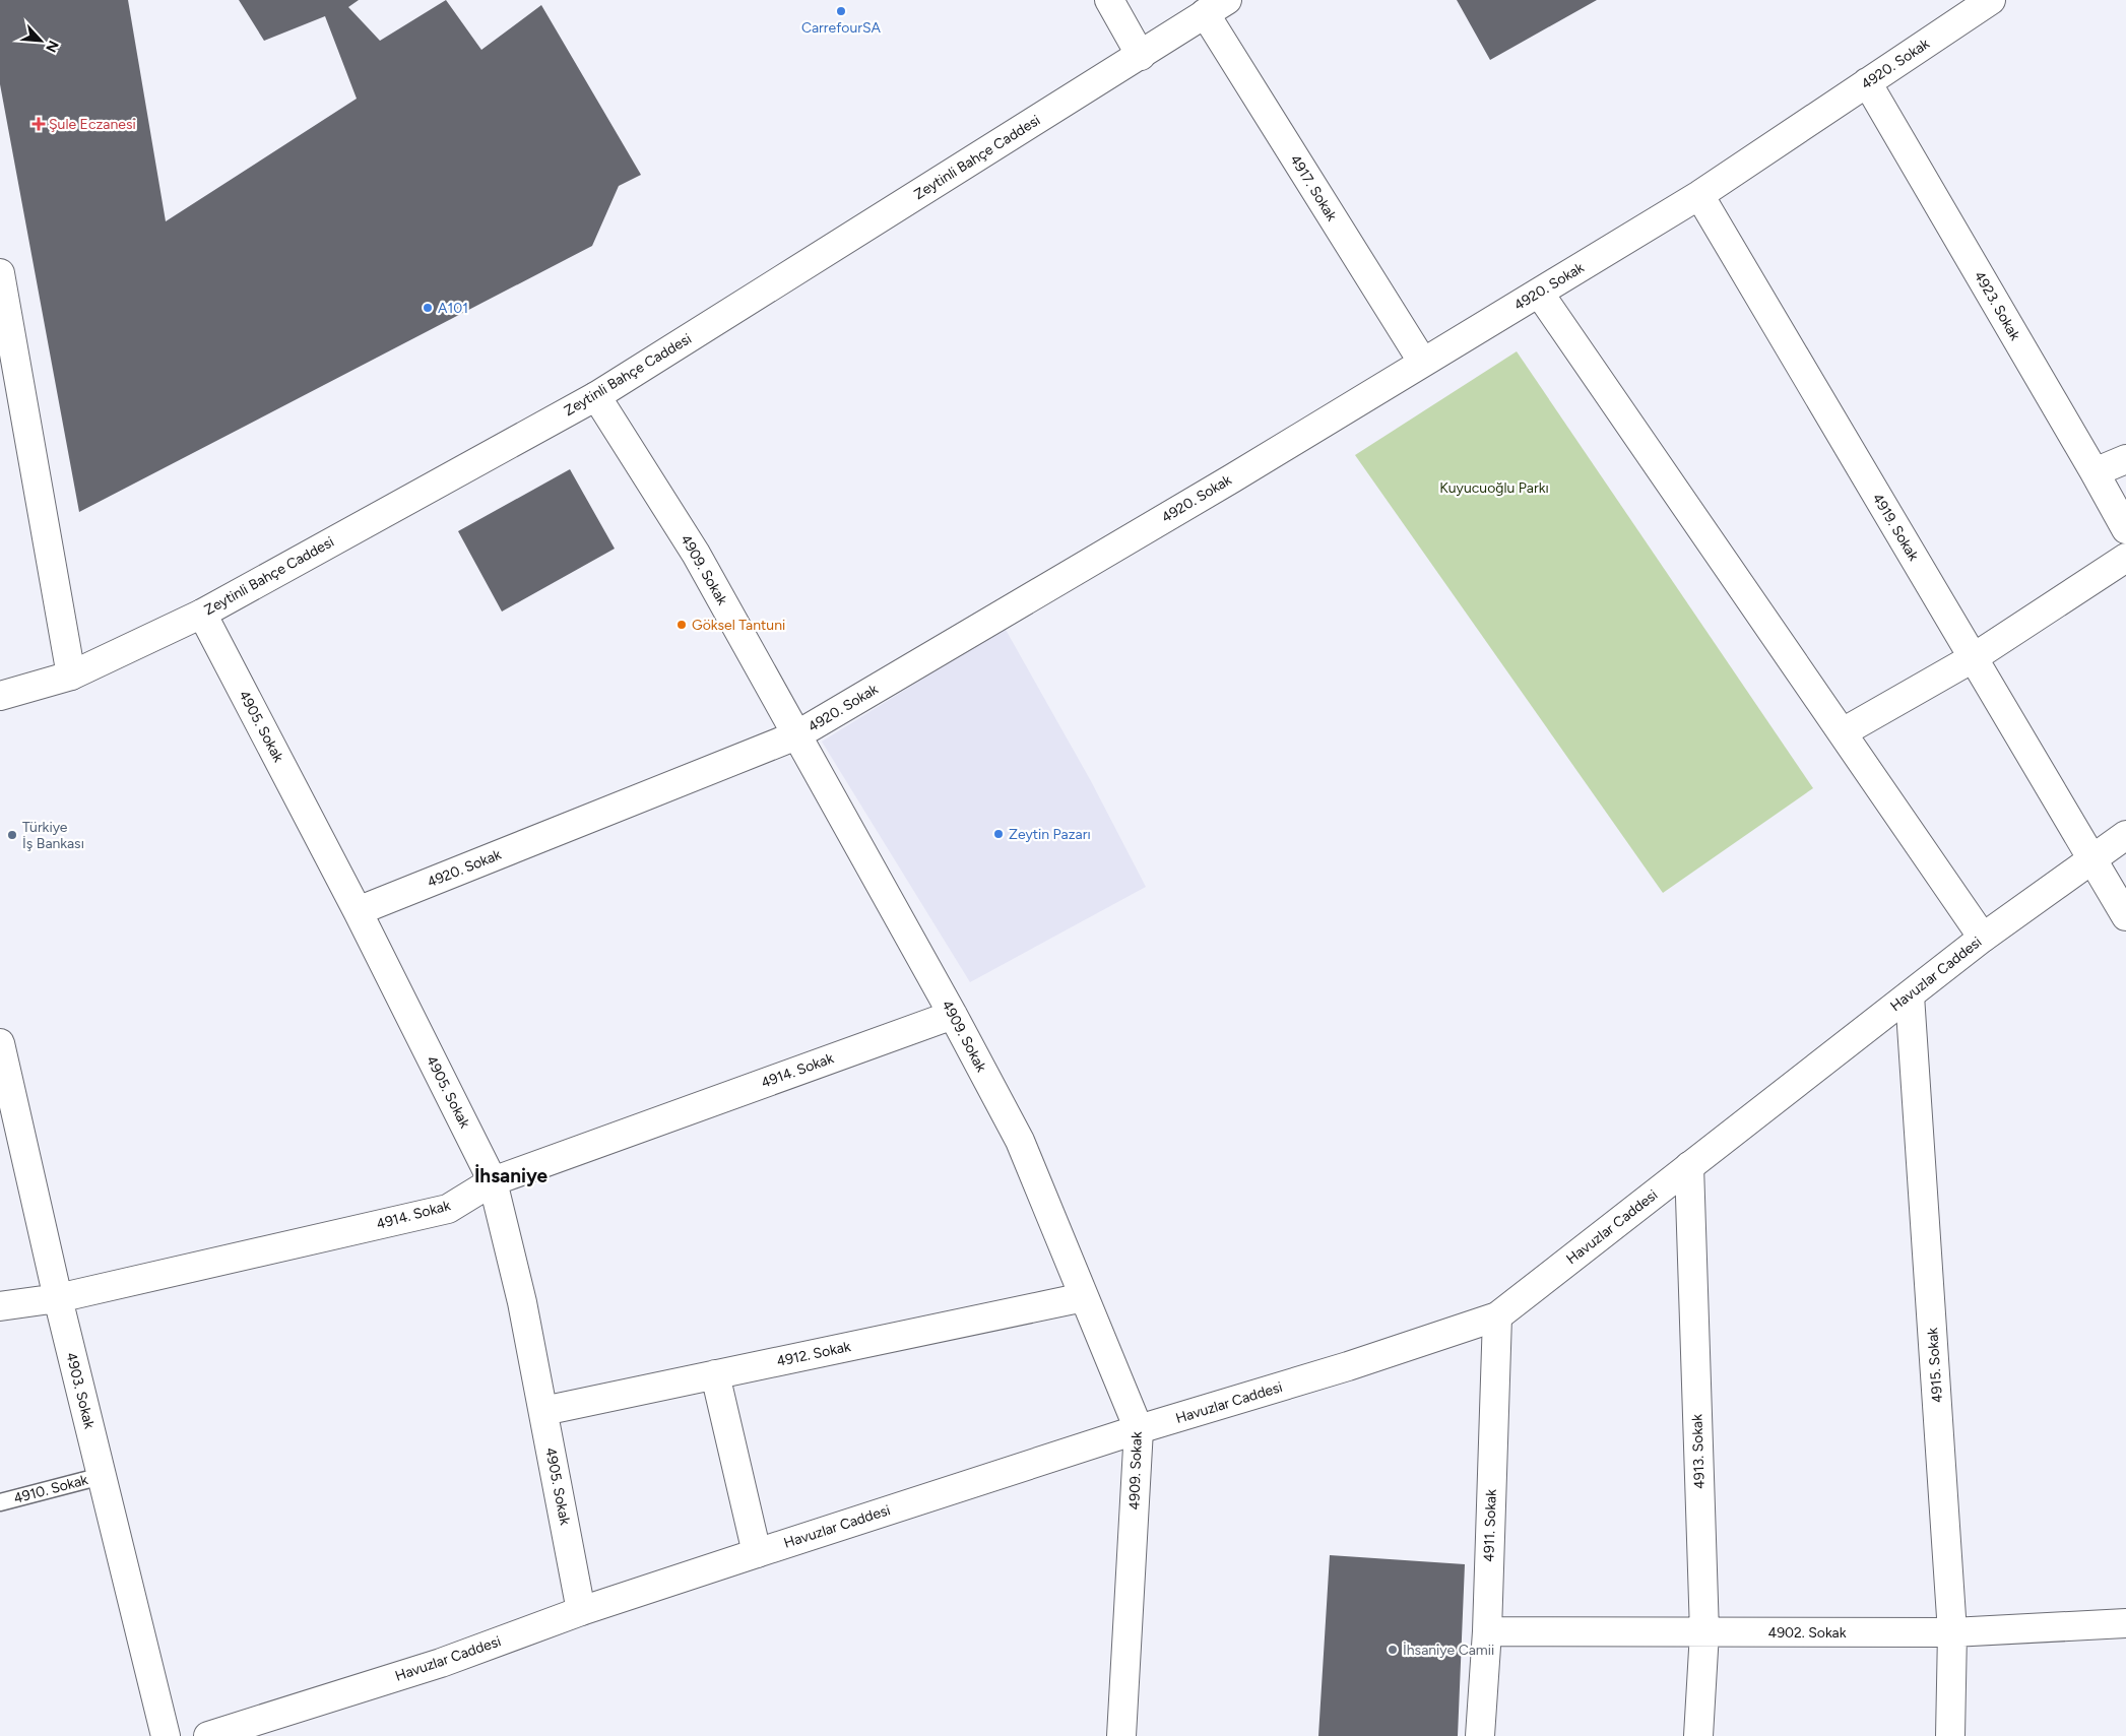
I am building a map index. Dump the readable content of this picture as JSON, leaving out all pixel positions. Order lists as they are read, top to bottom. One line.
{"streets":{"street":["4920. Sokak","Zeytinli Bahçe Caddesi","4917. Sokak","4923. Sokak","4919. Sokak","4909. Sokak","4905. Sokak","Havuzlar Caddesi","4914. Sokak","4912. Sokak","4915. Sokak","4903. Sokak","4913. Sokak","4911. Sokak","4902. Sokak"],"lane":["4910. Sokak"]},"crossings":[["4920. Sokak","4917. Sokak"],["4920. Sokak","4923. Sokak"],["4920. Sokak","4919. Sokak"],["4920. Sokak","4909. Sokak"],["4920. Sokak","4905. Sokak"],["Zeytinli Bahçe Caddesi","4917. Sokak"],["Zeytinli Bahçe Caddesi","4909. Sokak"],["Zeytinli Bahçe Caddesi","4905. Sokak"],["4919. Sokak","Havuzlar Caddesi"],["4909. Sokak","Havuzlar Caddesi"],["4909. Sokak","4914. Sokak"],["4909. Sokak","4912. Sokak"],["4905. Sokak","Havuzlar Caddesi"],["4905. Sokak","4914. Sokak"],["4905. Sokak","4912. Sokak"],["Havuzlar Caddesi","4915. Sokak"],["Havuzlar Caddesi","4913. Sokak"],["Havuzlar Caddesi","4911. Sokak"],["4914. Sokak","4903. Sokak"],["4915. Sokak","4902. Sokak"],["4903. Sokak","4910. Sokak"],["4913. Sokak","4902. Sokak"],["4911. Sokak","4902. Sokak"]],"districts":["İhsaniye"],"parks":["Kuyucuoğlu Parkı"],"places":{"other":["CarrefourSA","A101","Göksel Tantuni","Zeytin Pazarı","Türkiye İş Bankası","İhsaniye Camii"],"health":["Şule Eczanesi"]},"north":"bottom right"}
